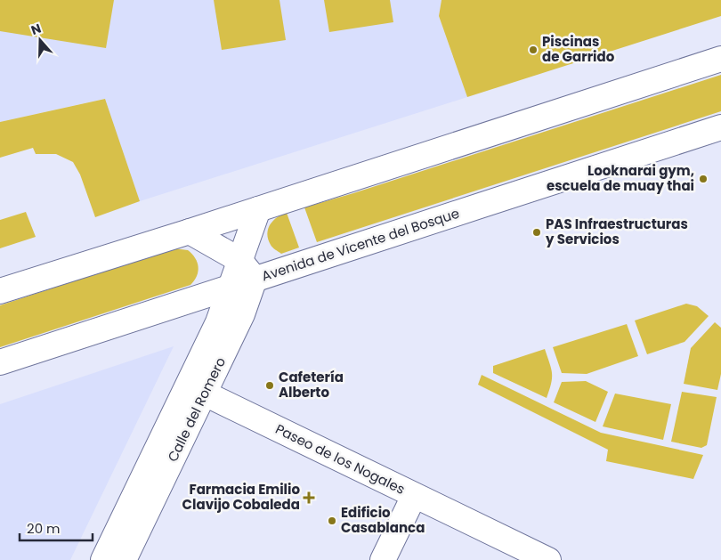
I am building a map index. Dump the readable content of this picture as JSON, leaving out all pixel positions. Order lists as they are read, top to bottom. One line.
{"streets":{"main road":["Avenida de Vicente del Bosque","Calle del Romero","Paseo de los Nogales"]},"crossings":[["Avenida de Vicente del Bosque","Calle del Romero"],["Calle del Romero","Paseo de los Nogales"]],"places":{"other":["Piscinas de Garrido","Looknarai gym, escuela de muay thai","PAS Infraestructuras y Servicios","Cafetería Alberto","Edificio Casablanca"],"health":["Farmacia Emilio Clavijo Cobaleda"]},"scale_bar":"20 m","north":"top"}
